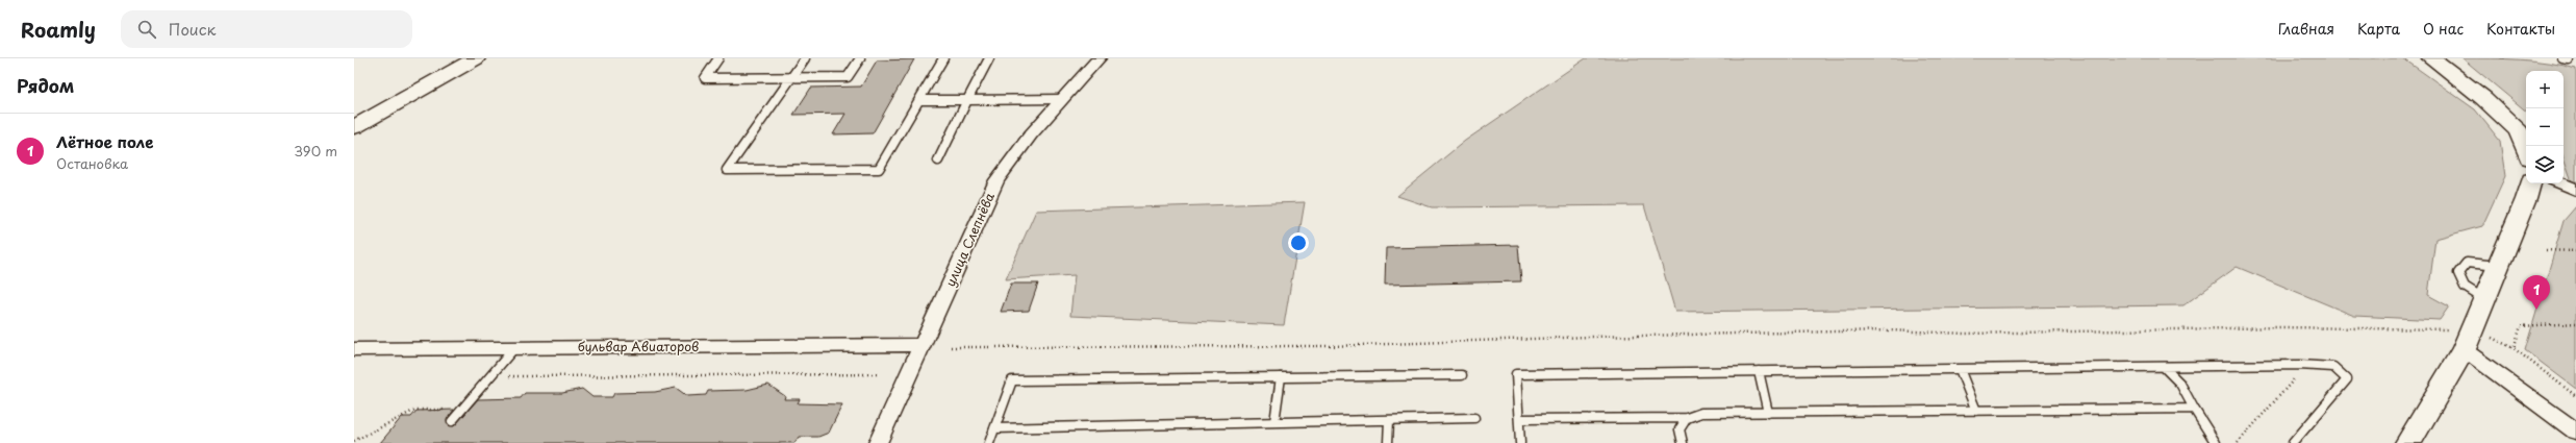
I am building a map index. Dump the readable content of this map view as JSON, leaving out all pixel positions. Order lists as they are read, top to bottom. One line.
{"streets":{"street":["улица Слепнёва","бульвар Авиаторов"]},"crossings":[["улица Слепнёва","бульвар Авиаторов"]],"page":{"header":"Roamly","search":"Поиск","nav":["Главная","Карта","О нас","Контакты"],"heading":"Рядом","map_buttons":["+","−"],"list":[{"mark":"1","name":"Лётное поле","note":"Остановка","value":"390 m"}],"pins":"1"}}
